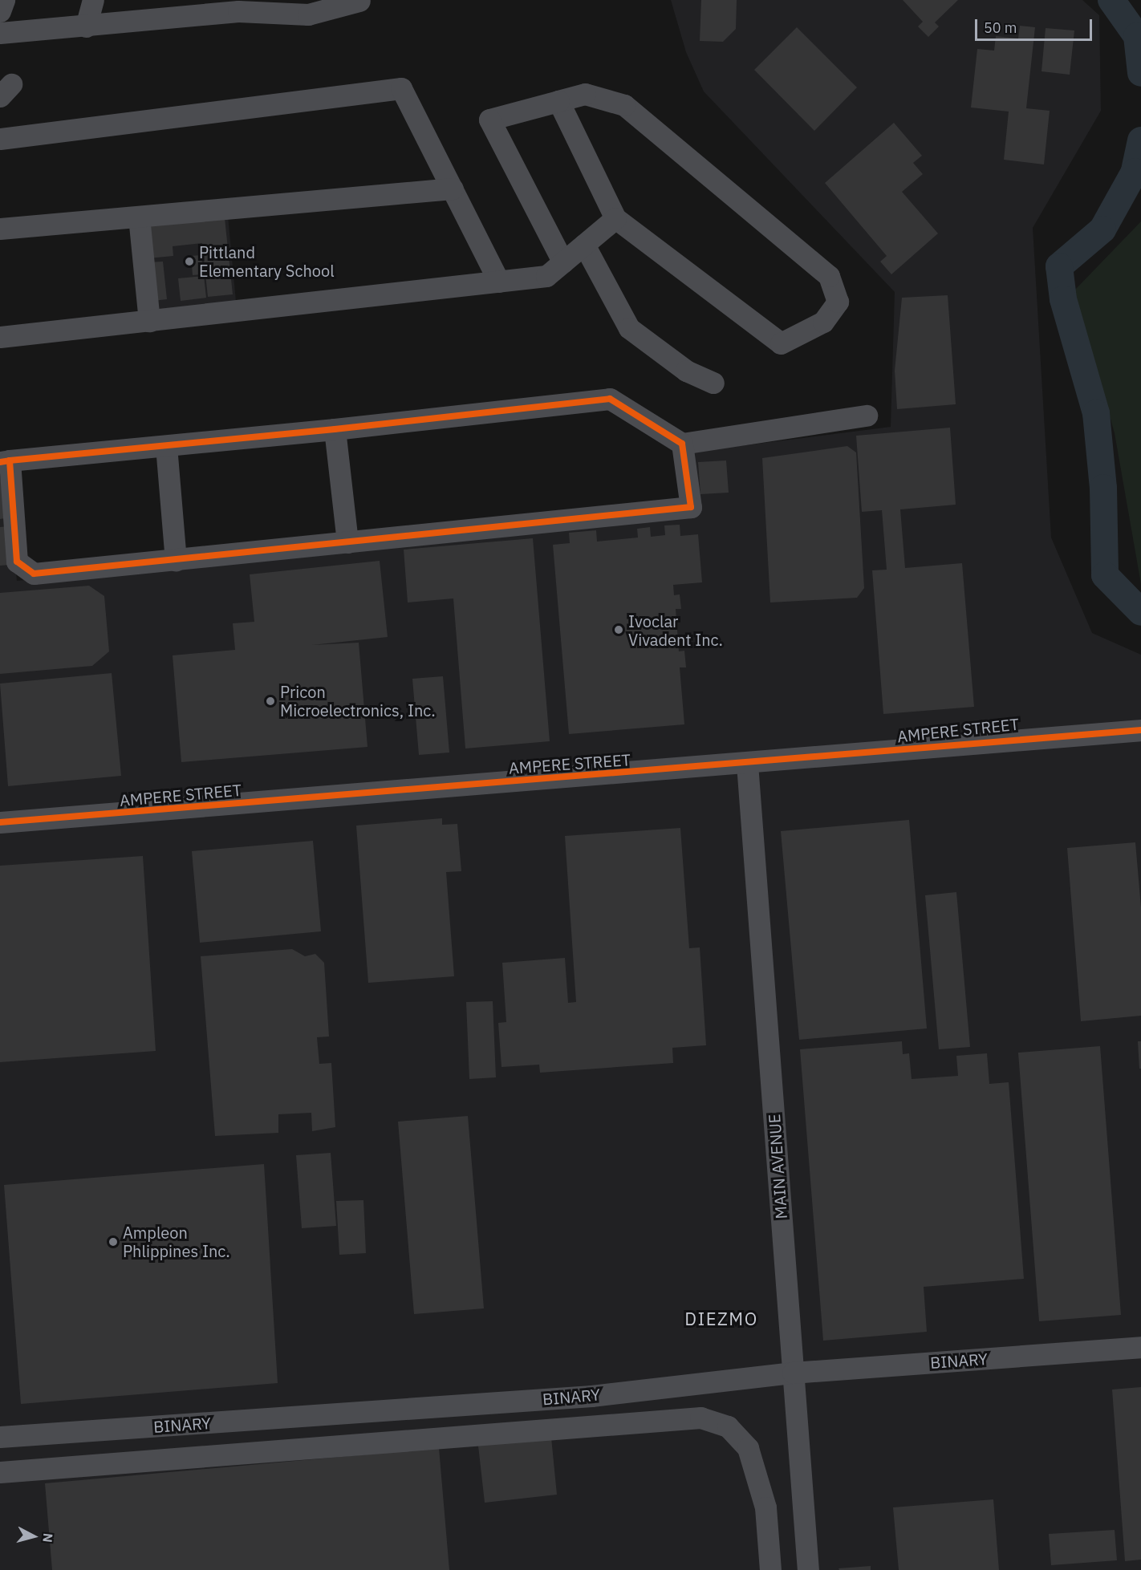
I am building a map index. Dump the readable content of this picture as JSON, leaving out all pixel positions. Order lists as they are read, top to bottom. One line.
{"streets":{"street":["AMPERE STREET","MAIN AVENUE","BINARY"]},"crossings":[["AMPERE STREET","MAIN AVENUE"],["MAIN AVENUE","BINARY"]],"districts":["DIEZMO"],"places":["Pittland Elementary School","Ivoclar Vivadent Inc.","Pricon Microelectronics, Inc.","Ampleon Phlippines Inc."],"scale_bar":"50 m","north":"right"}
